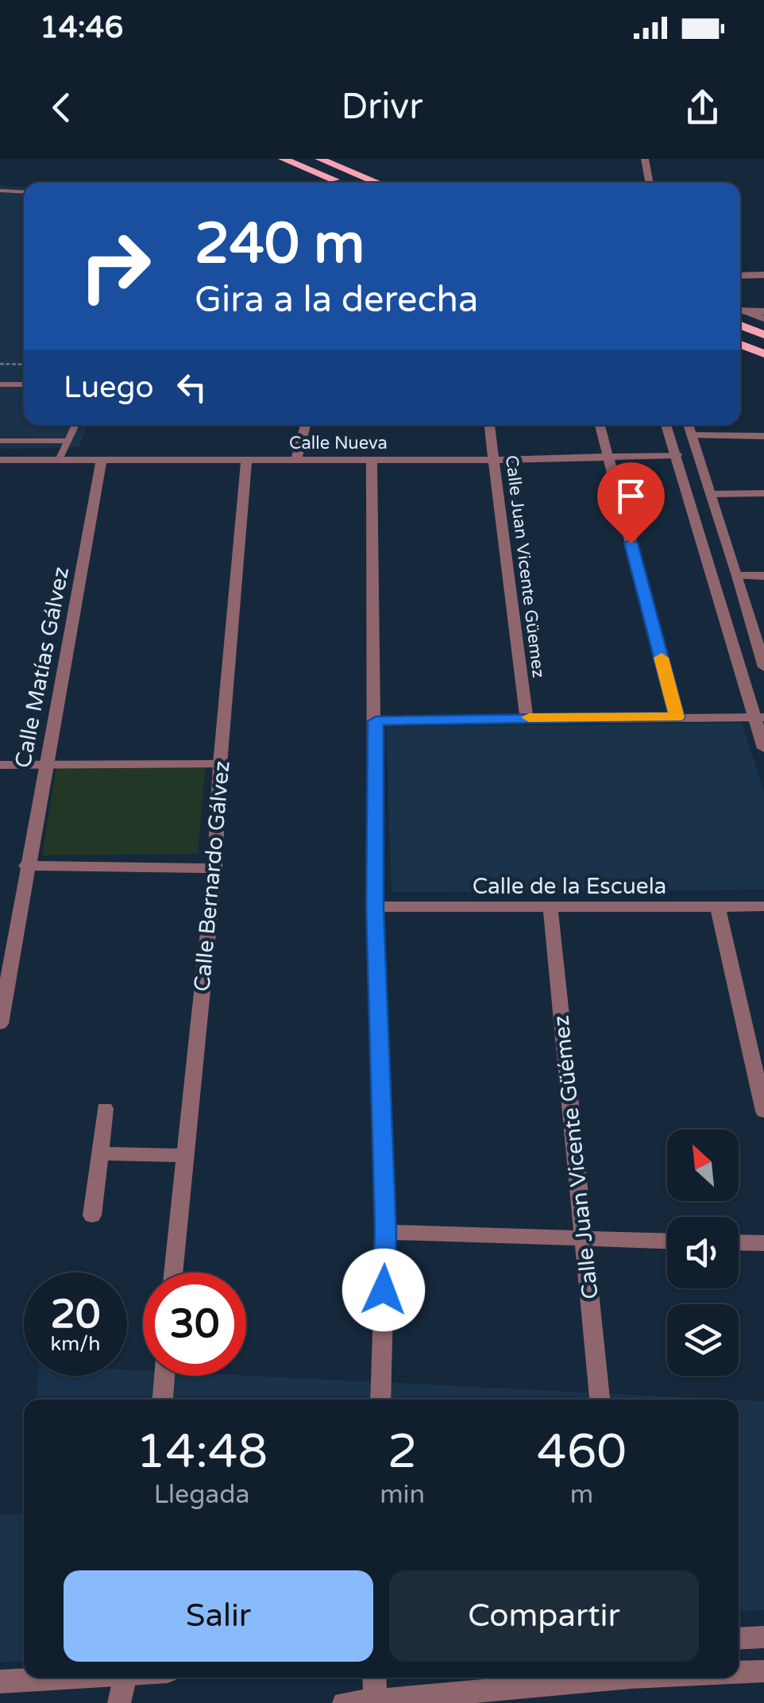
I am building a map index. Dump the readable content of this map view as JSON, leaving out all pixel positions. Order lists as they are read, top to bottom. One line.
{"streets":{"street":["Calle Nueva","Calle Juan Vicente Güemez","Calle Matías Gálvez","Calle Bernardo Gálvez","Calle de la Escuela","Calle Juan Vicente Güémez"]},"crossings":[["Calle Nueva","Calle Juan Vicente Güemez"],["Calle Nueva","Calle Matías Gálvez"],["Calle Nueva","Calle Bernardo Gálvez"],["Calle de la Escuela","Calle Juan Vicente Güémez"]],"north":"top left","page":{"status":"14:46","header":"Drivr","turn":["240 m","Gira a la derecha"],"then":"Luego","speed":"20 km/h","limit":"30","eta":["14:48","Llegada","2","min","460","m"],"buttons":["Salir","Compartir"]}}
